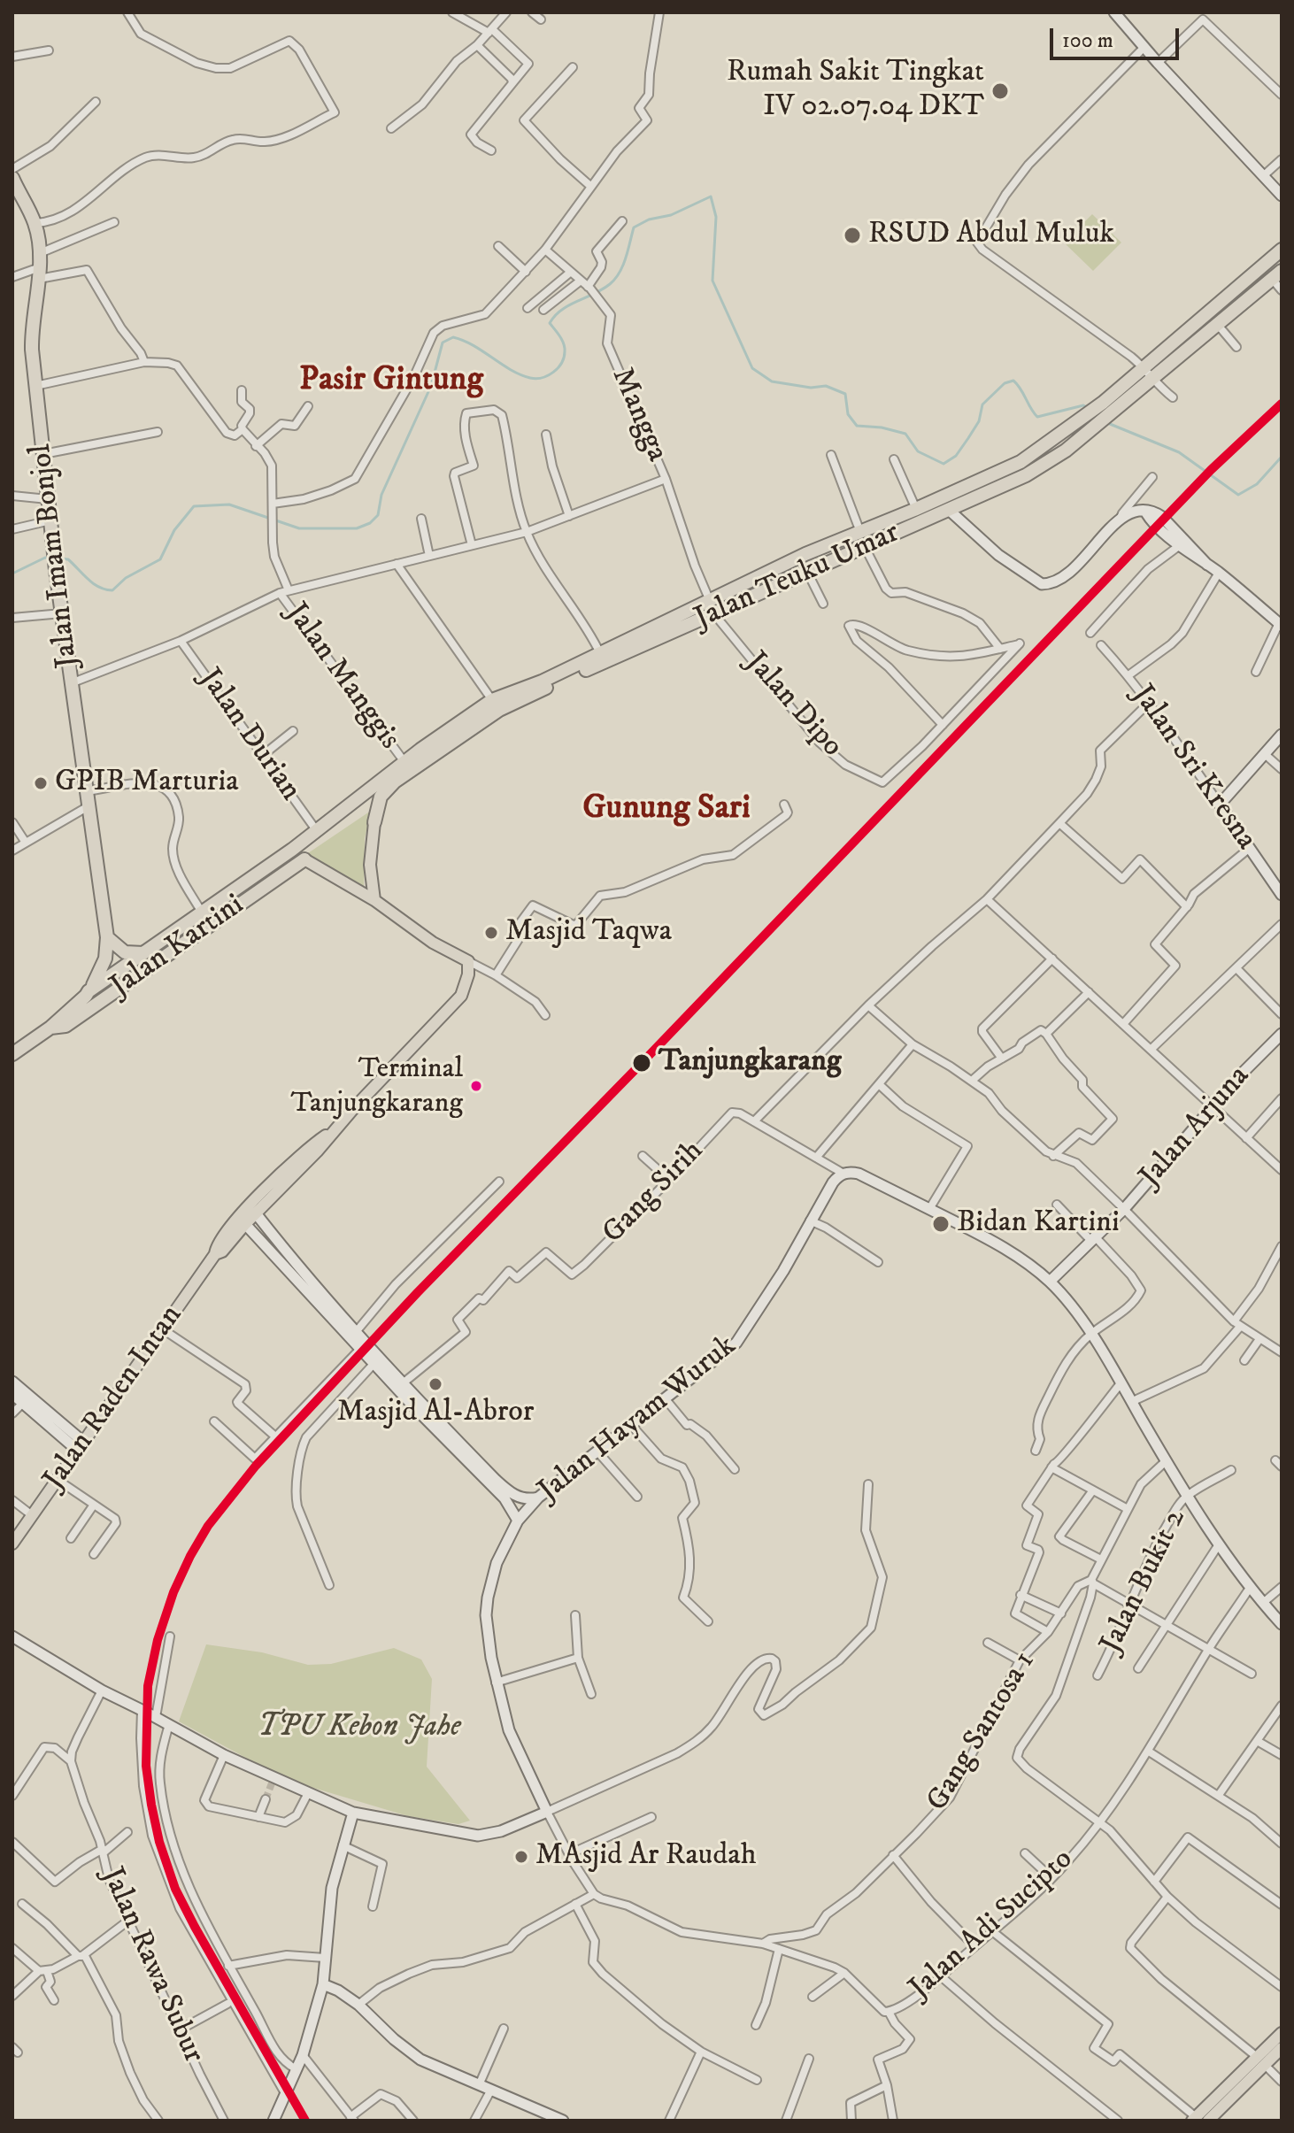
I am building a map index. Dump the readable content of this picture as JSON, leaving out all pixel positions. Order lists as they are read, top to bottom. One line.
{"streets":{"highway":["Jalan Imam Bonjol","Jalan Teuku Umar","Jalan Kartini"],"main road":["Jalan Raden Intan"],"street":["Mangga","Jalan Manggis","Jalan Dipo","Jalan Durian","Jalan Sri Kresna","Jalan Arjuna","Gang Sirih","Jalan Hayam Wuruk","Jalan Bukit 2","Gang Santosa 1","Jalan Adi Sucipto","Jalan Rawa Subur"]},"crossings":[["Mangga","Jalan Teuku Umar"],["Jalan Imam Bonjol","Jalan Kartini"],["Jalan Teuku Umar","Jalan Manggis"],["Jalan Teuku Umar","Jalan Dipo"],["Jalan Teuku Umar","Jalan Durian"],["Jalan Teuku Umar","Jalan Kartini"],["Jalan Durian","Jalan Kartini"],["Gang Santosa 1","Jalan Adi Sucipto"]],"districts":["Pasir Gintung","Gunung Sari"],"parks":["TPU Kebon Jahe"],"places":["Rumah Sakit Tingkat IV 02.07.04 DKT","RSUD Abdul Muluk","GPIB Marturia","Masjid Taqwa","Tanjungkarang","Terminal Tanjungkarang","Bidan Kartini","Masjid Al-Abror","MAsjid Ar Raudah"],"scale_bar":"100 m"}
